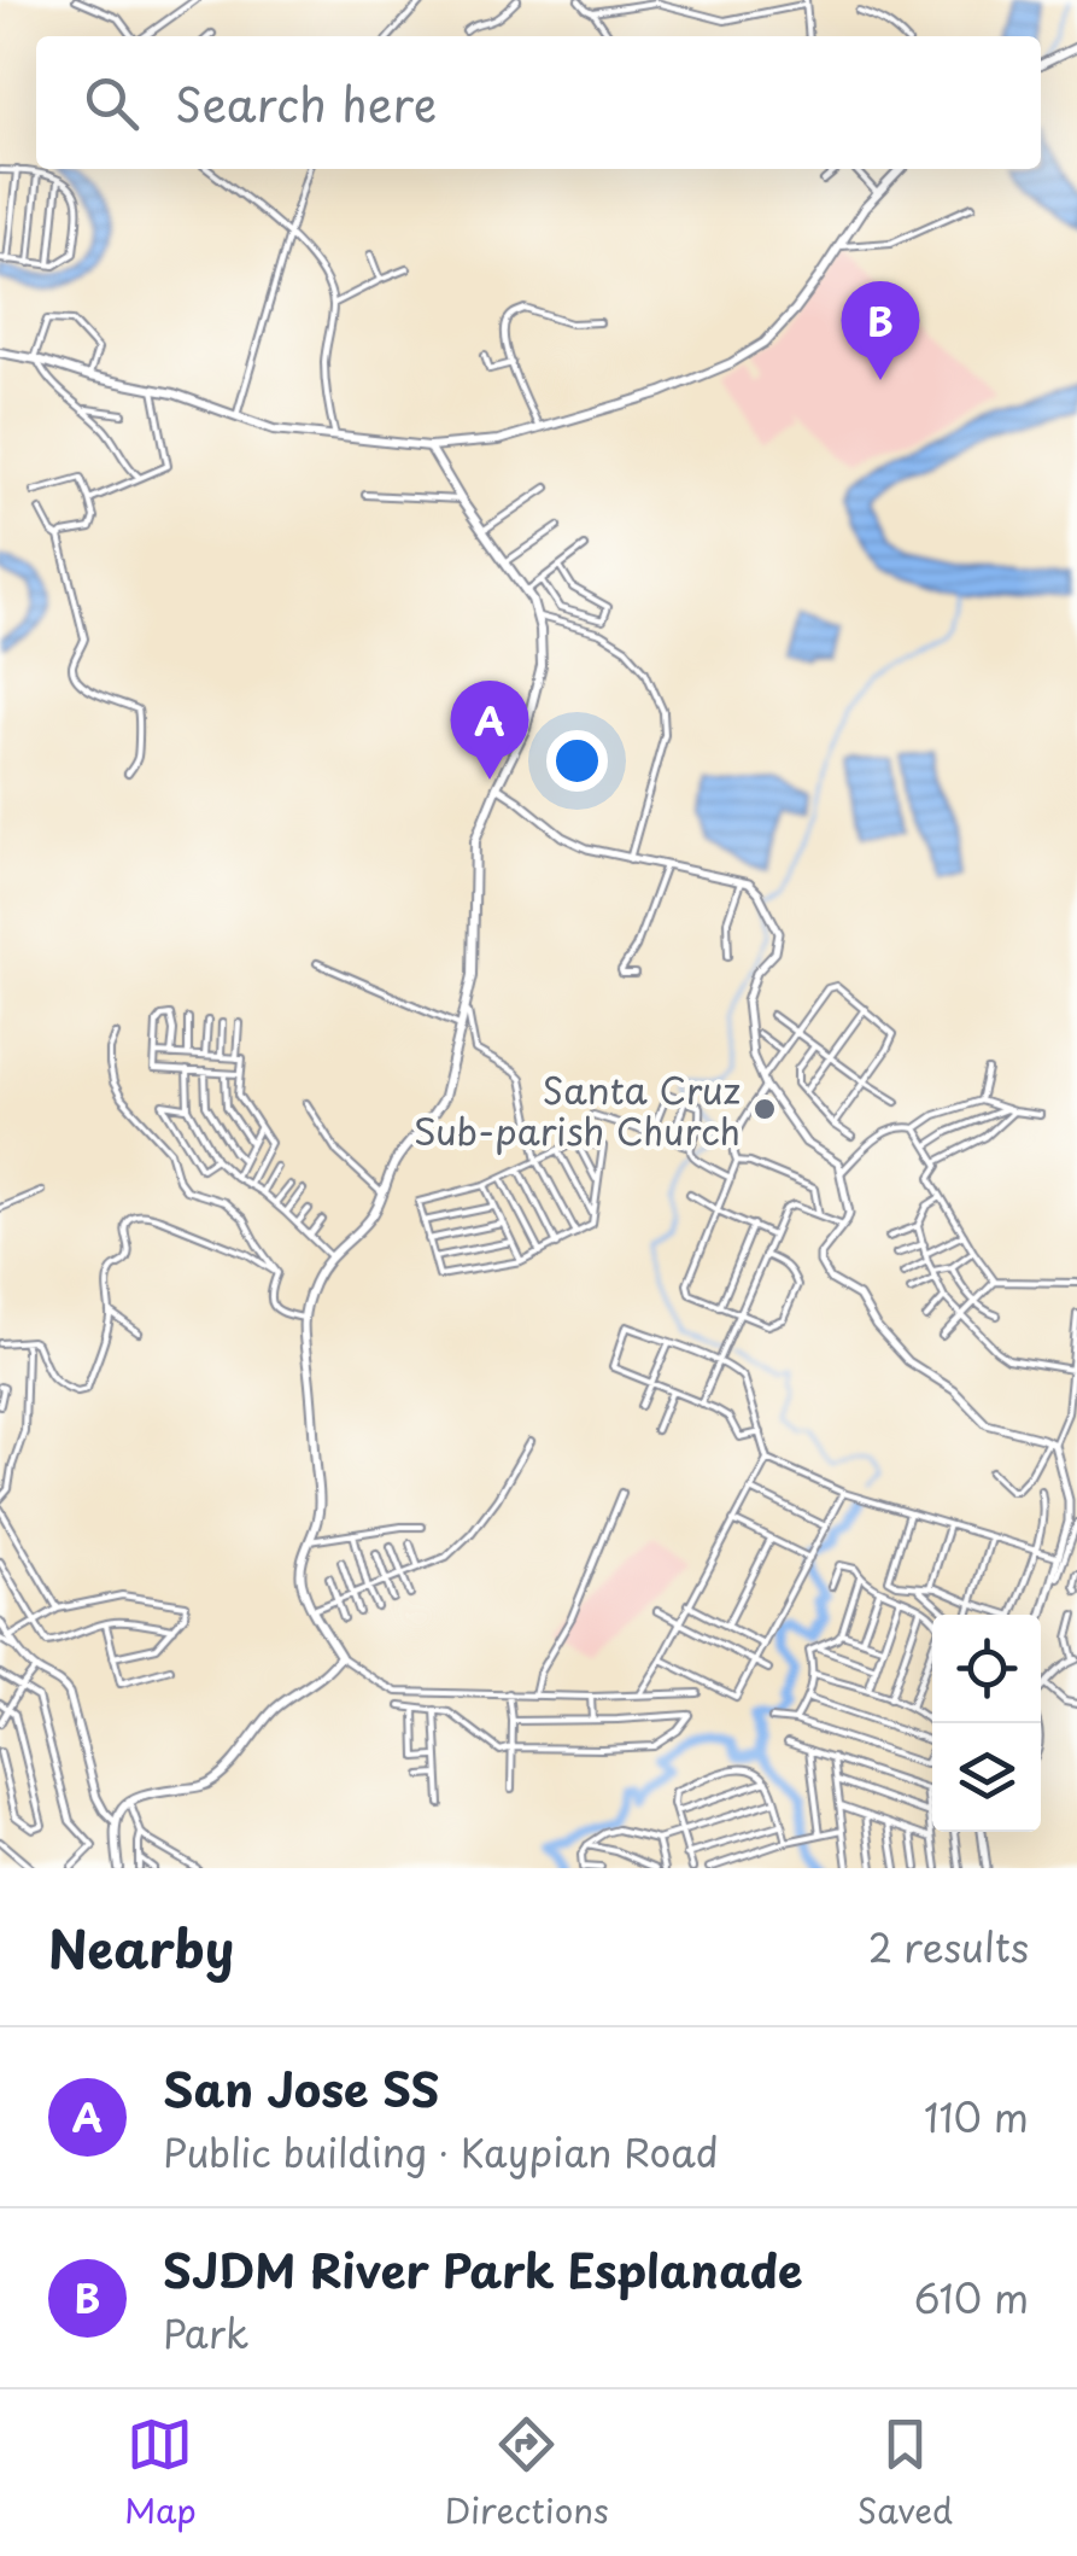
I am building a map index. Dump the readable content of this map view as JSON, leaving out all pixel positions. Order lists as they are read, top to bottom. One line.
{"places":["Santa Cruz Sub-parish Church"],"page":{"search":"Search here","pins":["B","A"],"heading":["Nearby","2 results"],"list":[{"mark":"A","name":"San Jose SS","note":"Public building · Kaypian Road","value":"110 m"},{"mark":"B","name":"SJDM River Park Esplanade","note":"Park","value":"610 m"}],"nav":["Map","Directions","Saved"]}}
